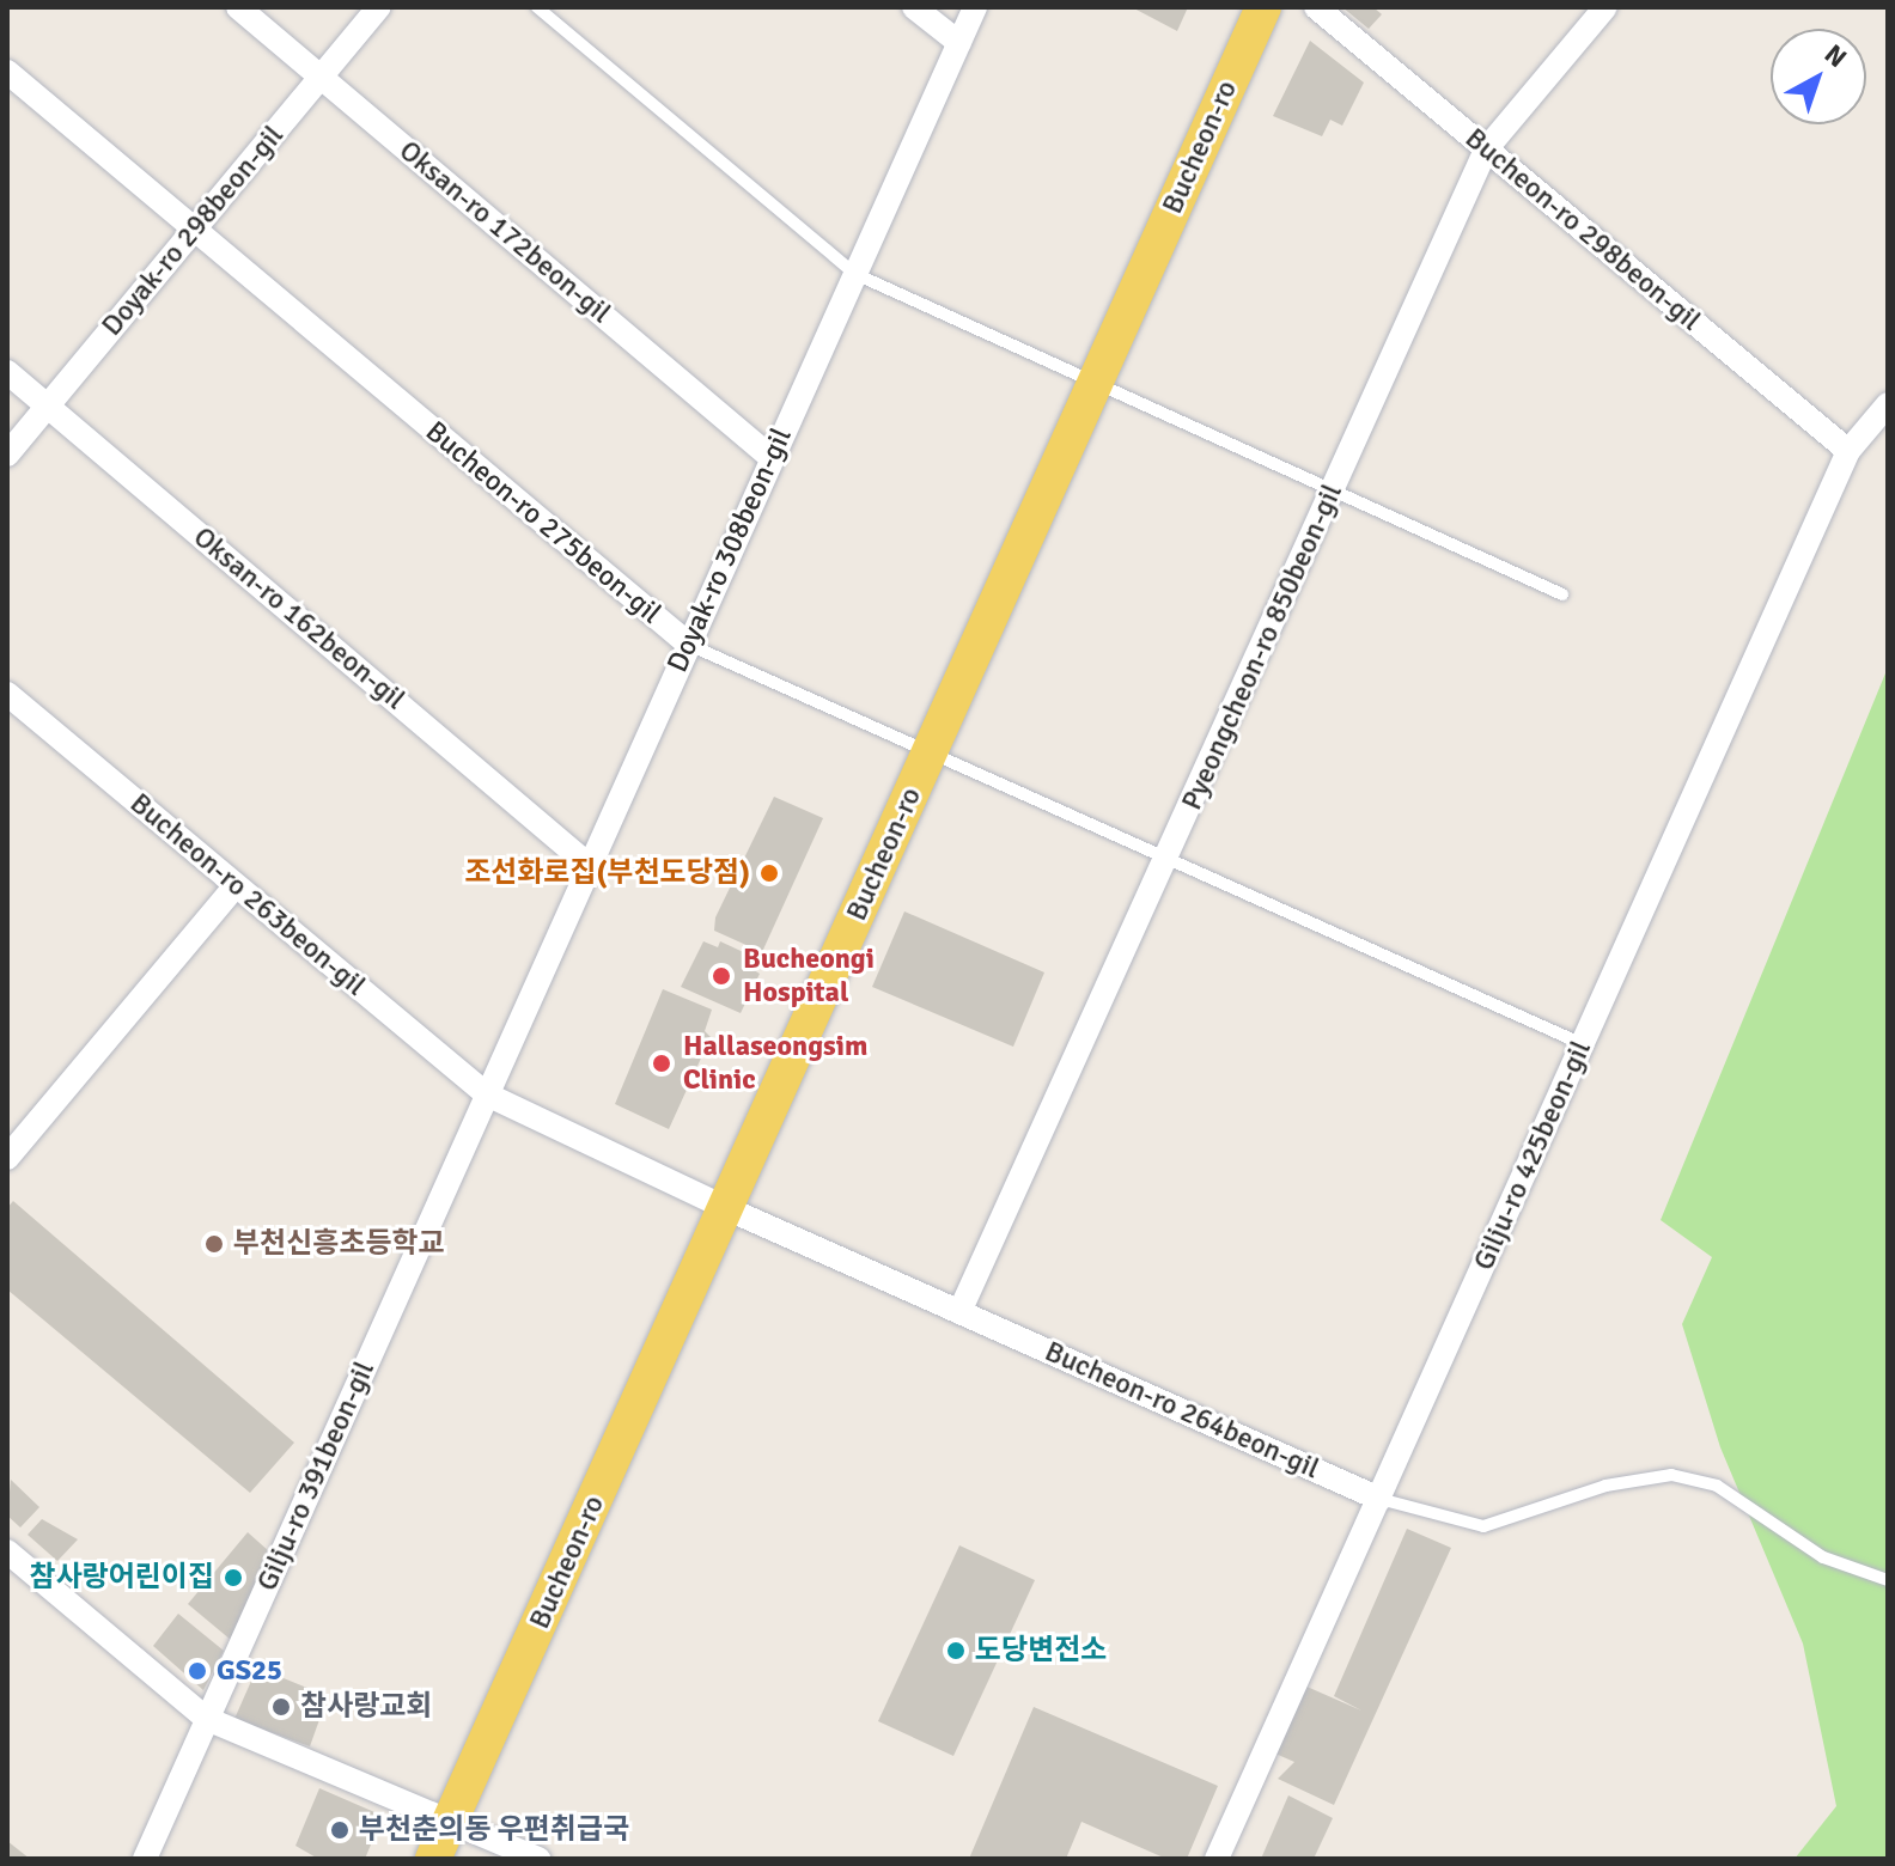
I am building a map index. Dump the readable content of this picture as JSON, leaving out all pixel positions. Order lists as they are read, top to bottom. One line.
{"streets":{"main road":["Bucheon-ro"],"street":["Bucheon-ro 298beon-gil","Doyak-ro 298beon-gil","Oksan-ro 172beon-gil","Bucheon-ro 275beon-gil","Doyak-ro 308beon-gil","Oksan-ro 162beon-gil","Pyeongcheon-ro 850beon-gil","Bucheon-ro 263beon-gil","Gilju-ro 425beon-gil","Bucheon-ro 264beon-gil","Gilju-ro 391beon-gil"]},"crossings":[["Bucheon-ro","Bucheon-ro 275beon-gil"],["Bucheon-ro","Bucheon-ro 264beon-gil"],["Bucheon-ro 298beon-gil","Pyeongcheon-ro 850beon-gil"],["Bucheon-ro 298beon-gil","Gilju-ro 425beon-gil"],["Doyak-ro 298beon-gil","Oksan-ro 172beon-gil"],["Doyak-ro 298beon-gil","Bucheon-ro 275beon-gil"],["Doyak-ro 298beon-gil","Oksan-ro 162beon-gil"],["Oksan-ro 172beon-gil","Doyak-ro 308beon-gil"],["Bucheon-ro 275beon-gil","Doyak-ro 308beon-gil"],["Bucheon-ro 275beon-gil","Pyeongcheon-ro 850beon-gil"],["Bucheon-ro 275beon-gil","Gilju-ro 425beon-gil"],["Doyak-ro 308beon-gil","Oksan-ro 162beon-gil"],["Doyak-ro 308beon-gil","Bucheon-ro 263beon-gil"],["Doyak-ro 308beon-gil","Bucheon-ro 264beon-gil"],["Doyak-ro 308beon-gil","Gilju-ro 391beon-gil"],["Pyeongcheon-ro 850beon-gil","Bucheon-ro 264beon-gil"],["Bucheon-ro 263beon-gil","Bucheon-ro 264beon-gil"],["Bucheon-ro 263beon-gil","Gilju-ro 391beon-gil"],["Gilju-ro 425beon-gil","Bucheon-ro 264beon-gil"],["Bucheon-ro 264beon-gil","Gilju-ro 391beon-gil"]],"places":["조선화로집(부천도당점)","Bucheongi Hospital","Hallaseongsim Clinic","부천신흥초등학교","참사랑어린이집","도당변전소","GS25","참사랑교회","부천춘의동 우편취급국"],"north":"top right"}
